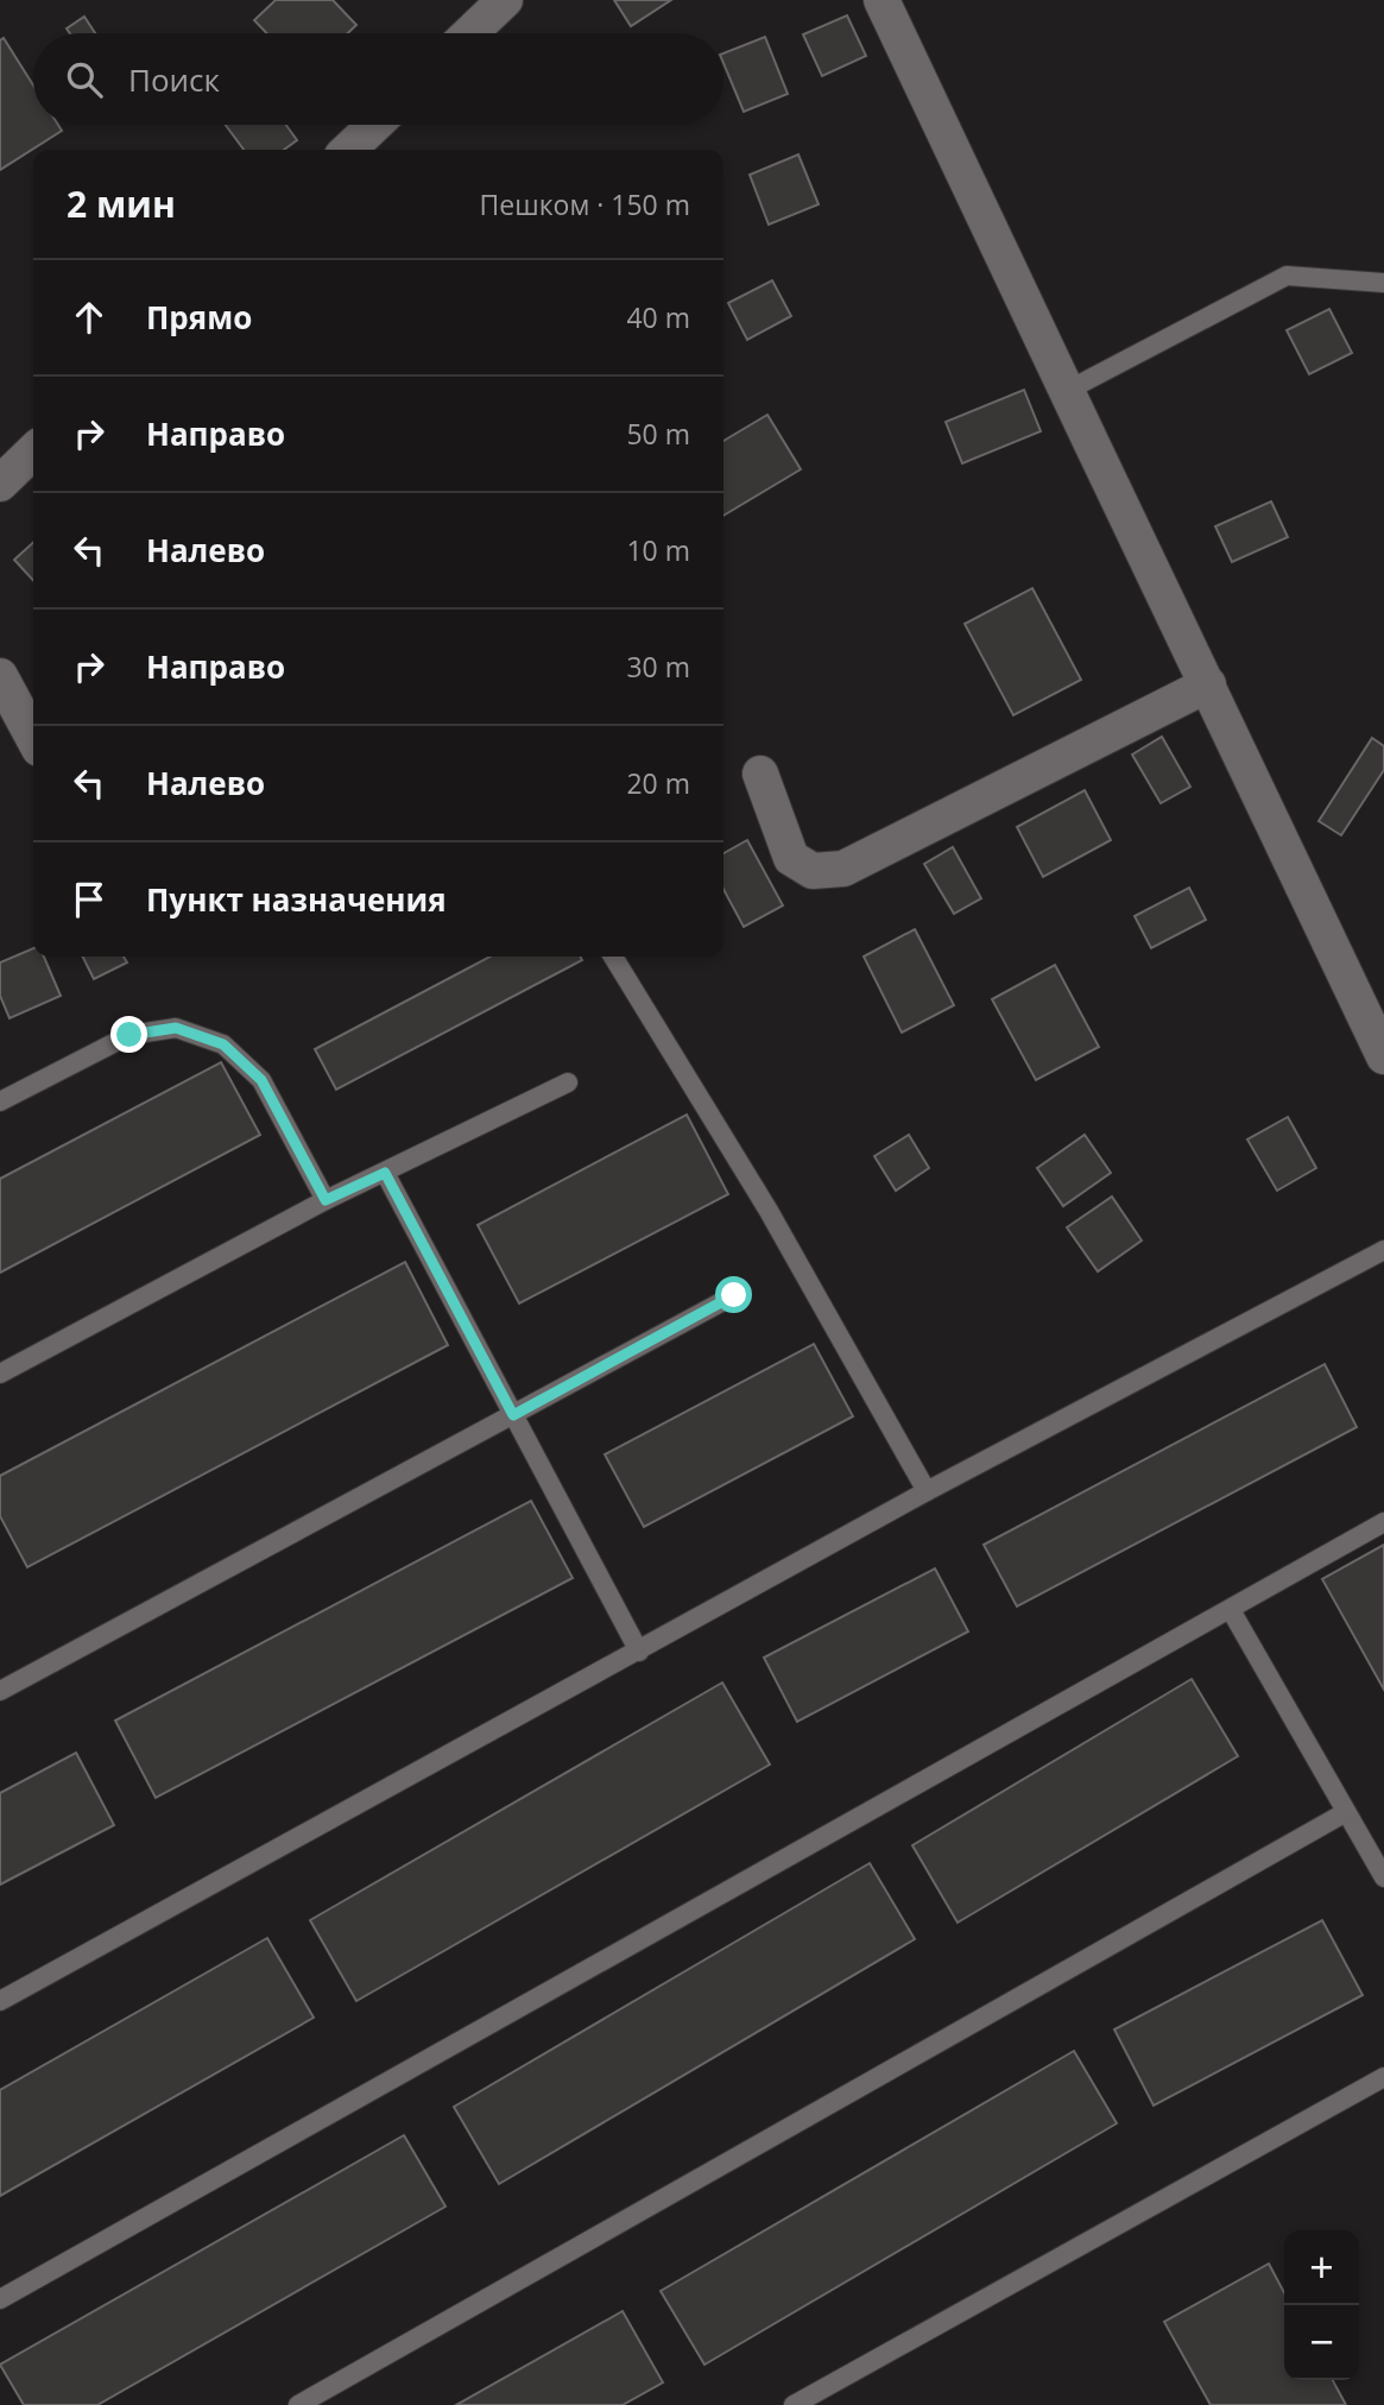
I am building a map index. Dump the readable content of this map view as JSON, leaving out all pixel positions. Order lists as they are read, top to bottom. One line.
{"page":{"search":"Поиск","heading":["2 мин","Пешком · 150 m"],"list":[["Прямо","40 m"],["Направо","50 m"],["Налево","10 m"],["Направо","30 m"],["Налево","20 m"],"Пункт назначения"],"map_buttons":["+","−"]}}
